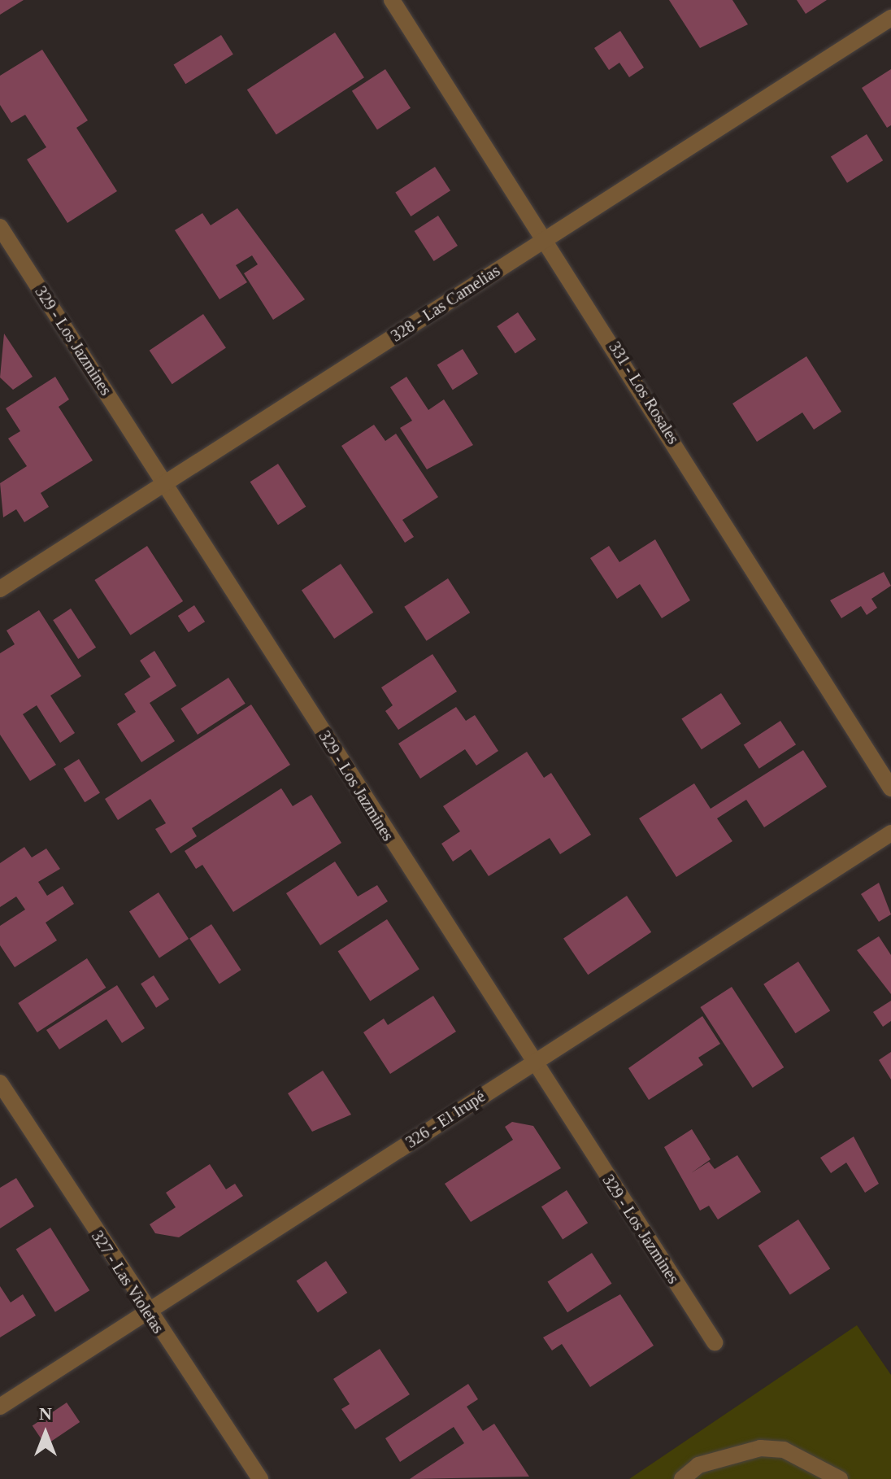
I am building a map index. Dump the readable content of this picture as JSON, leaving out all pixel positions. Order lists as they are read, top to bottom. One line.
{"streets":{"street":["328 - Las Camelias","329 - Los Jazmines","331 - Los Rosales","326 - El Irupé","327 - Las Violetas"]},"crossings":[["328 - Las Camelias","329 - Los Jazmines"],["328 - Las Camelias","331 - Los Rosales"],["329 - Los Jazmines","326 - El Irupé"],["326 - El Irupé","327 - Las Violetas"]],"north":"top"}
